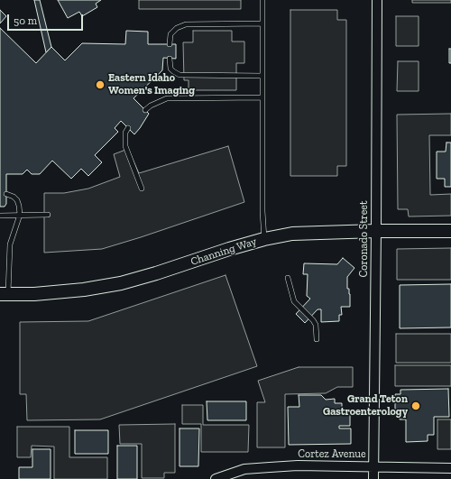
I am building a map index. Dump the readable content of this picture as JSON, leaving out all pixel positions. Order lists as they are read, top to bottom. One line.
{"streets":{"main road":["Channing Way"],"street":["Coronado Street","Cortez Avenue"]},"crossings":[["Coronado Street","Channing Way"],["Coronado Street","Cortez Avenue"]],"places":["Eastern Idaho Women's Imaging","Grand Teton Gastroenterology"],"scale_bar":"50 m"}
